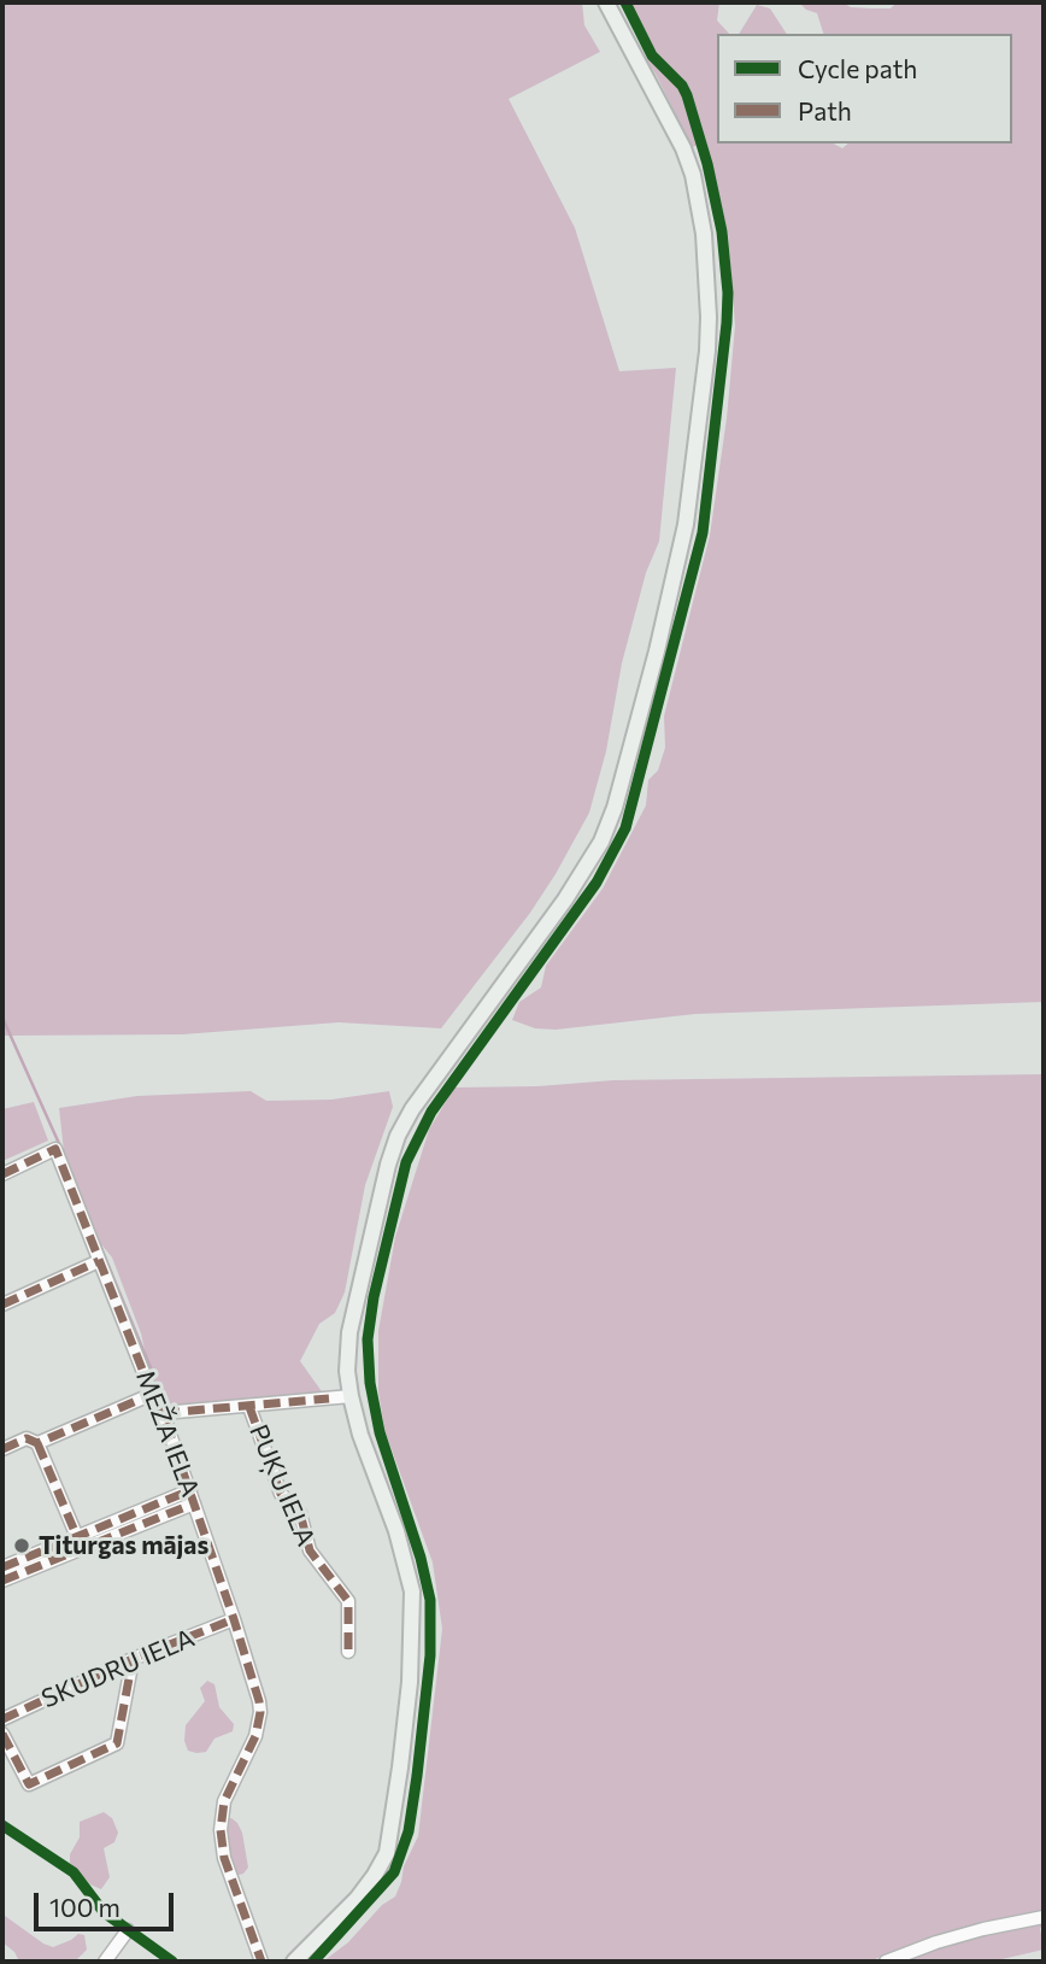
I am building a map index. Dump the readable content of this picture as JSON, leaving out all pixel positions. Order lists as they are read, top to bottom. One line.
{"streets":{"street":["MEŽA IELA","PUĶU IELA","SKUDRU IELA"]},"crossings":[["MEŽA IELA","SKUDRU IELA"]],"places":["Titurgas mājas"],"legend":["Cycle path","Path"],"scale_bar":"100 m"}
